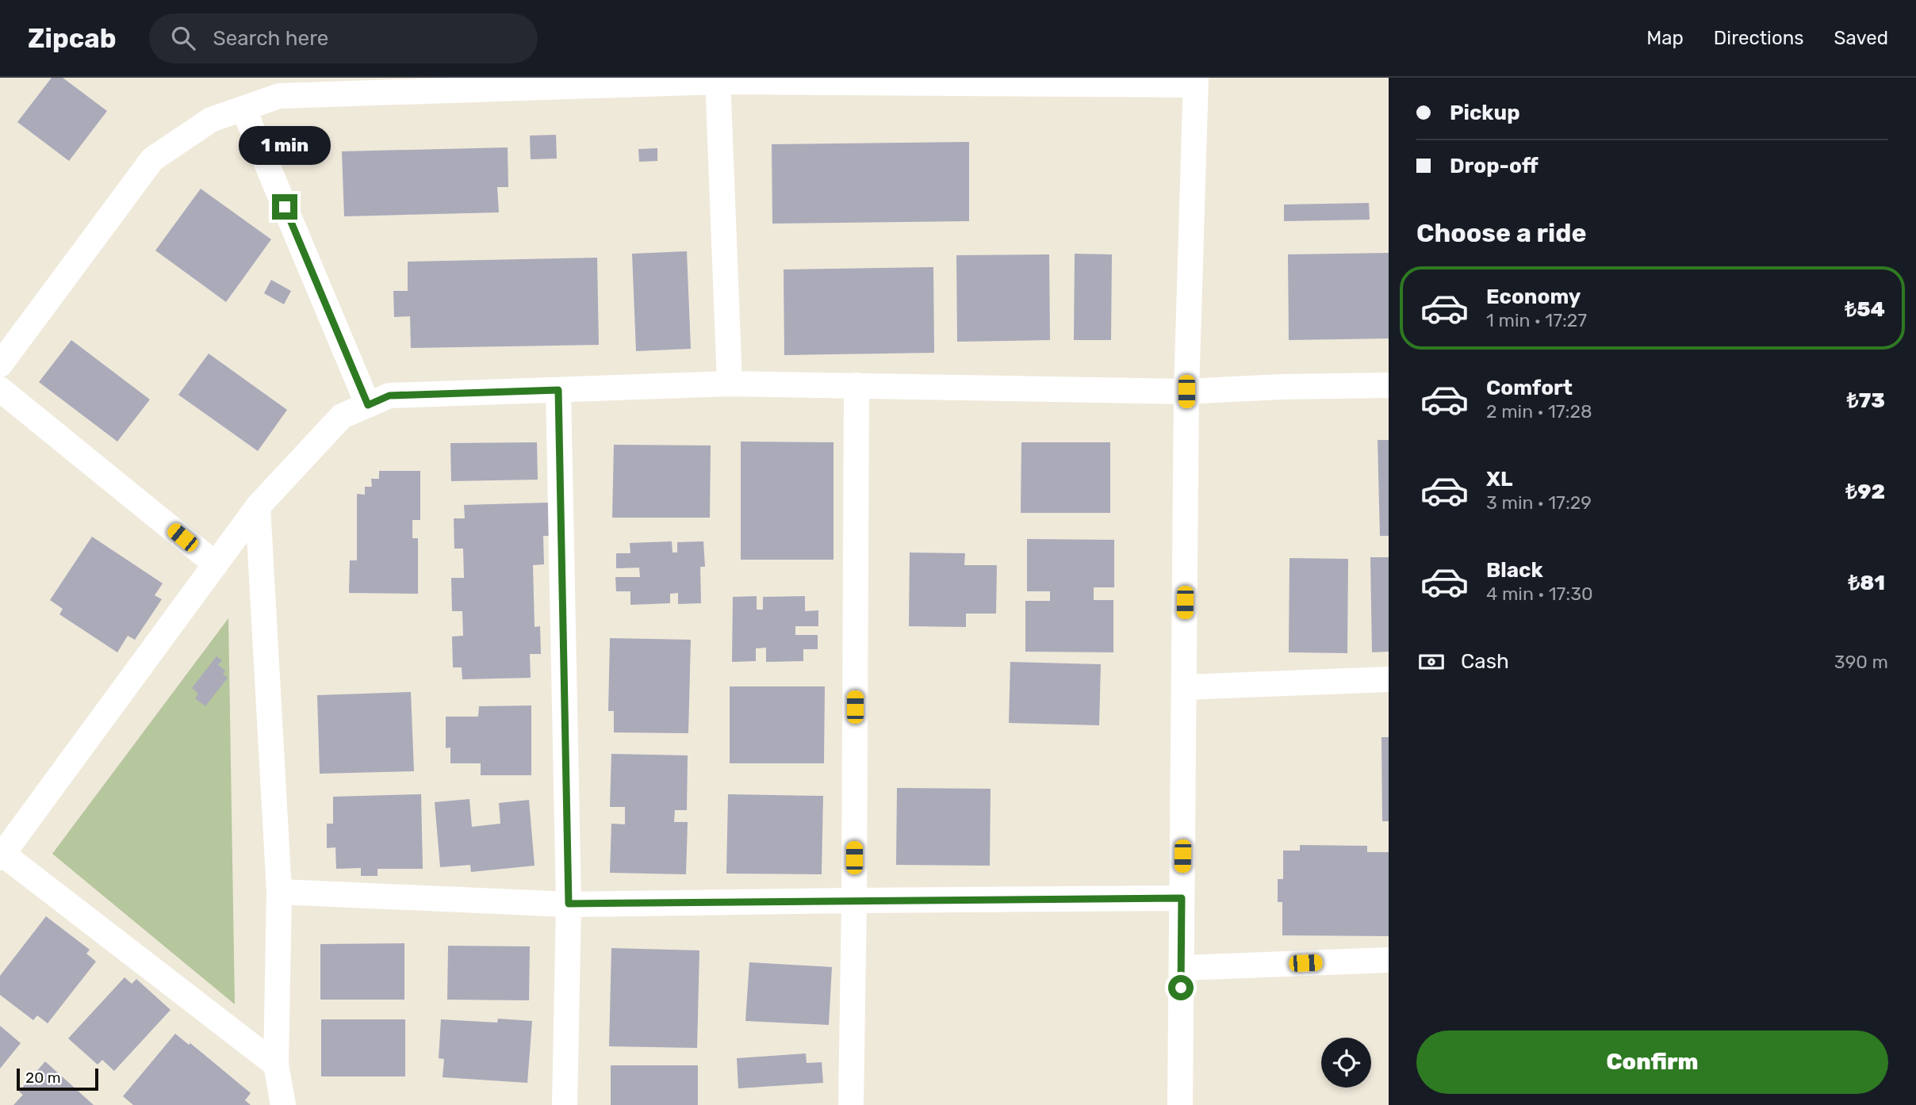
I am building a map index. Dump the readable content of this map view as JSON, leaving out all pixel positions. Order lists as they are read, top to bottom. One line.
{"scale_bar":"20 m","page":{"header":"Zipcab","search":"Search here","nav":["Map","Directions","Saved"],"banner":["Pickup","Drop-off"],"bubble":"1 min","heading":"Choose a ride","list":[{"name":"Economy","note":"1 min · 17:27","value":"₺54"},{"name":"Comfort","note":"2 min · 17:28","value":"₺73"},{"name":"XL","note":"3 min · 17:29","value":"₺92"},{"name":"Black","note":"4 min · 17:30","value":"₺81"}],"pay":["Cash","390 m"],"buttons":"Confirm","scale":"20 m"}}
